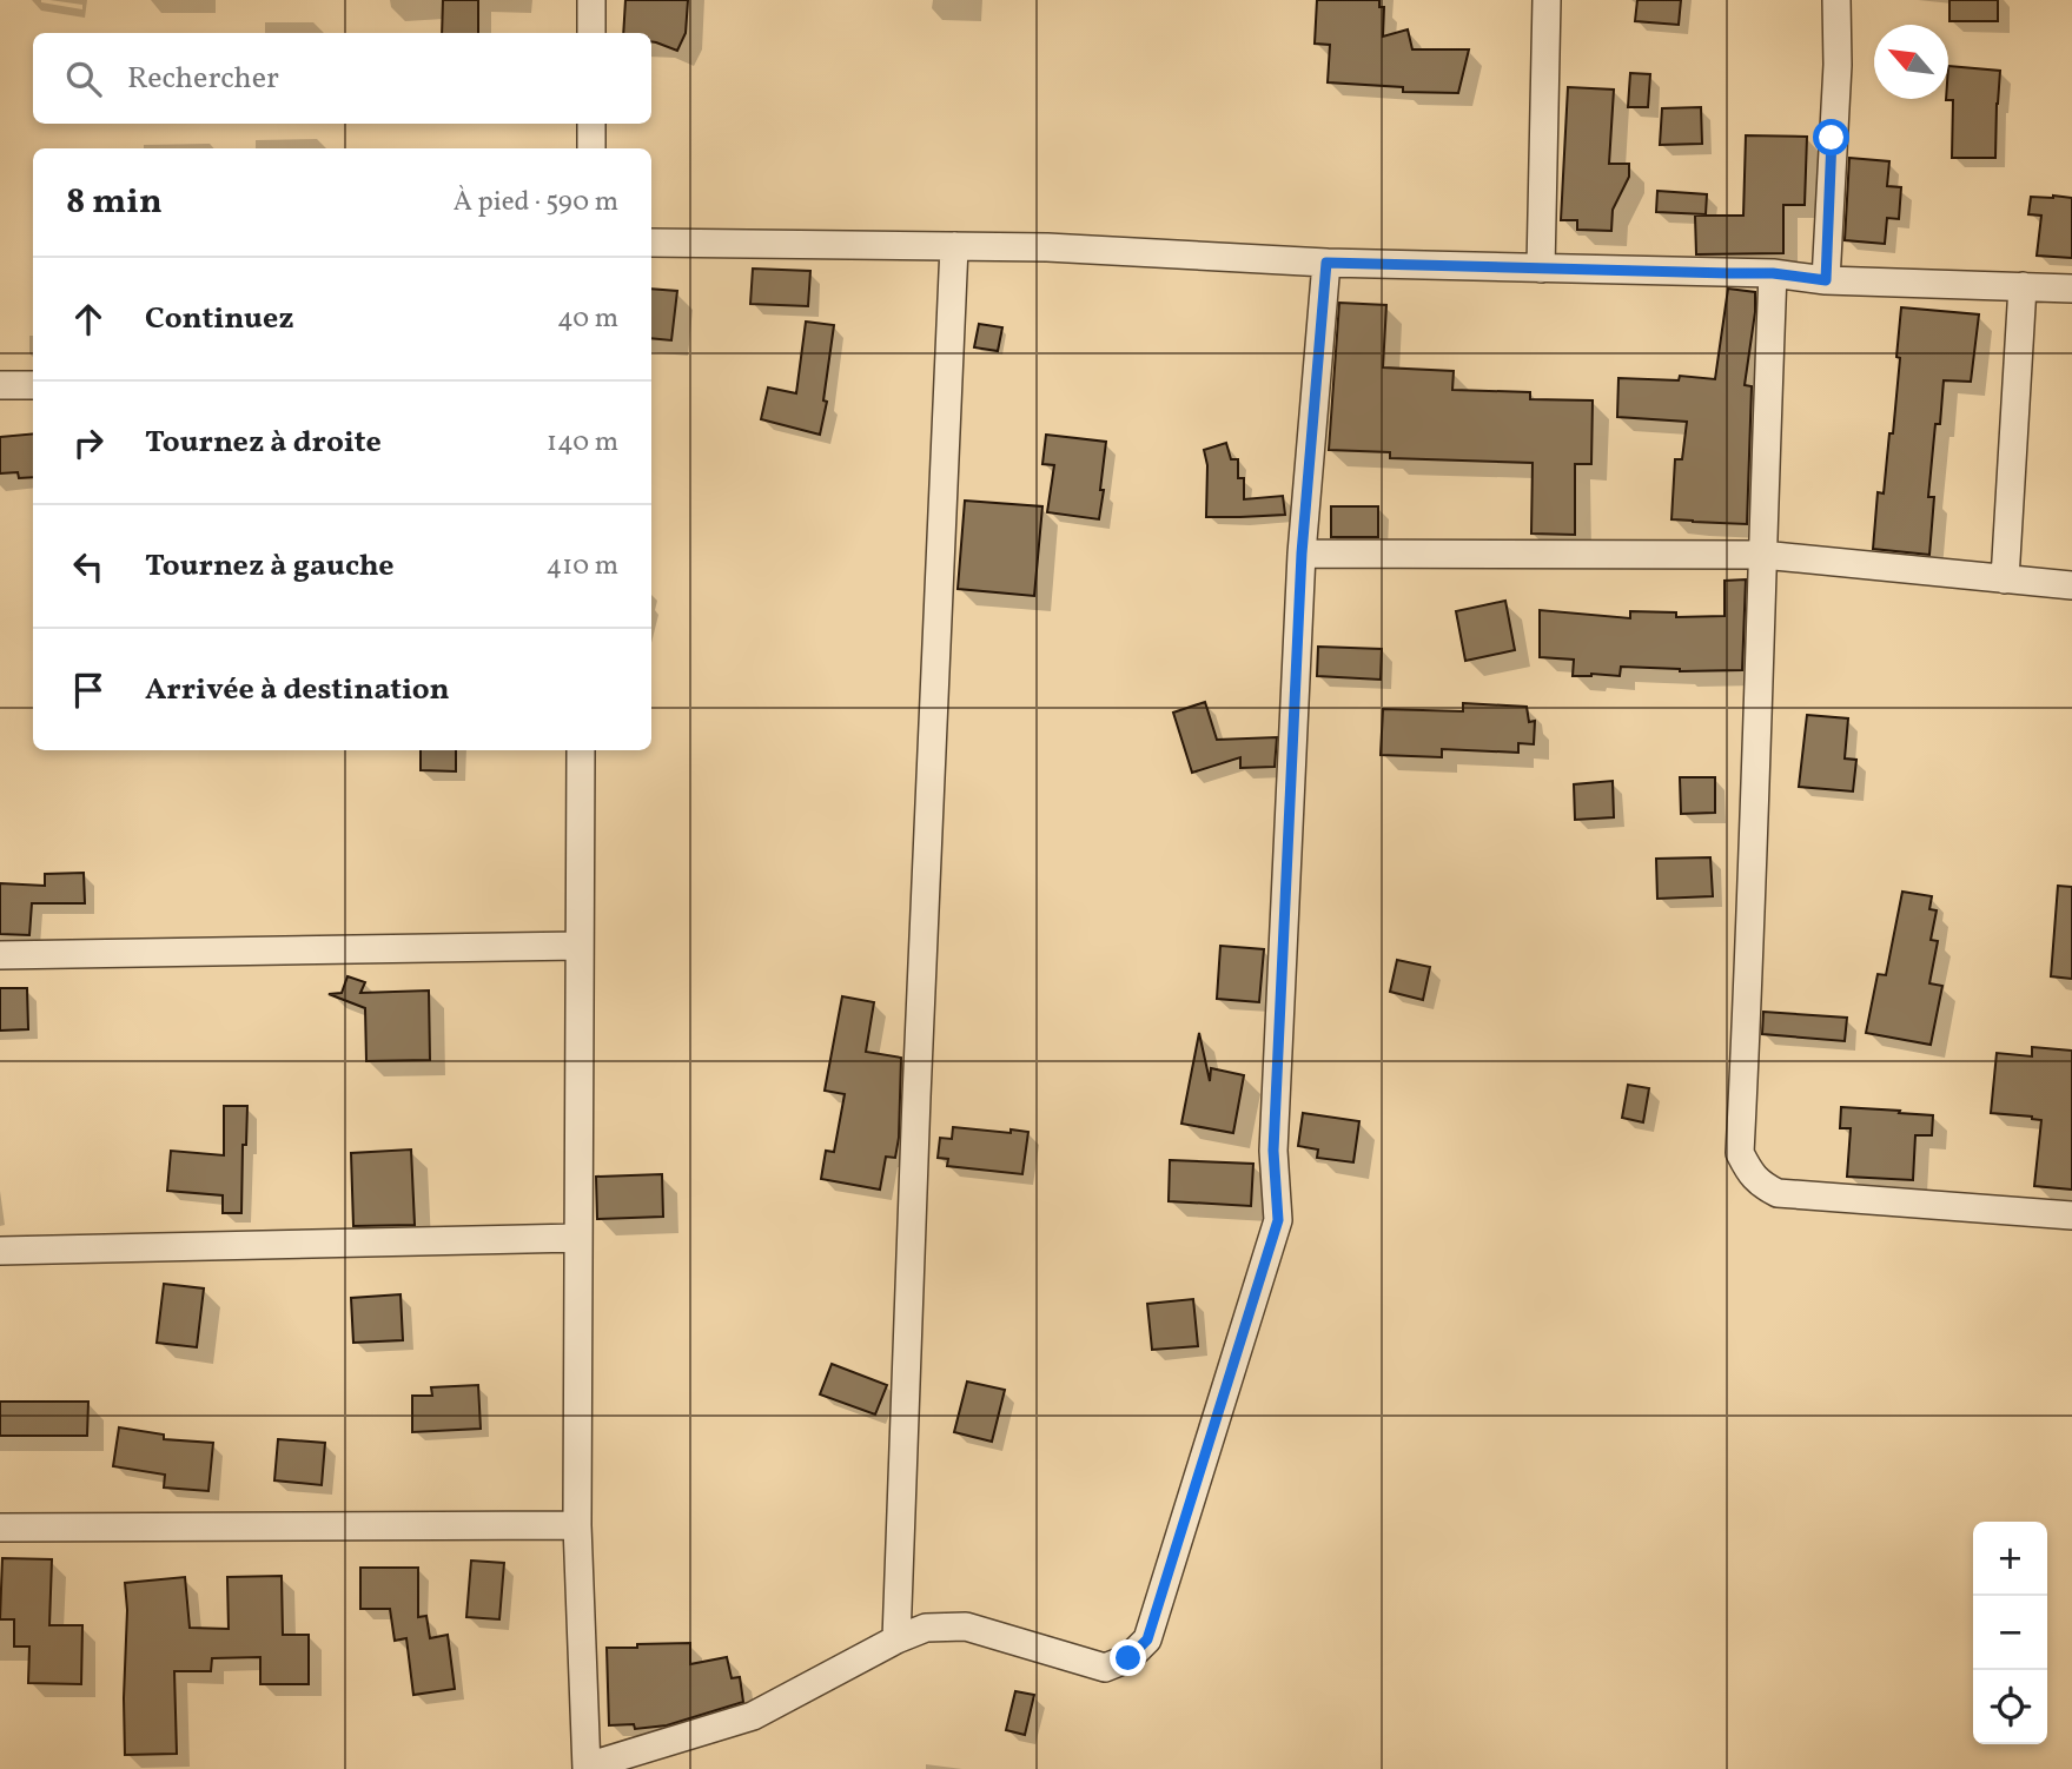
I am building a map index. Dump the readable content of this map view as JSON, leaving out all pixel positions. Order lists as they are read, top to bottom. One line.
{"north":"top left","page":{"search":"Rechercher","heading":["8 min","À pied · 590 m"],"list":[["Continuez","40 m"],["Tournez à droite","140 m"],["Tournez à gauche","410 m"],"Arrivée à destination"],"map_buttons":["+","−"]}}
